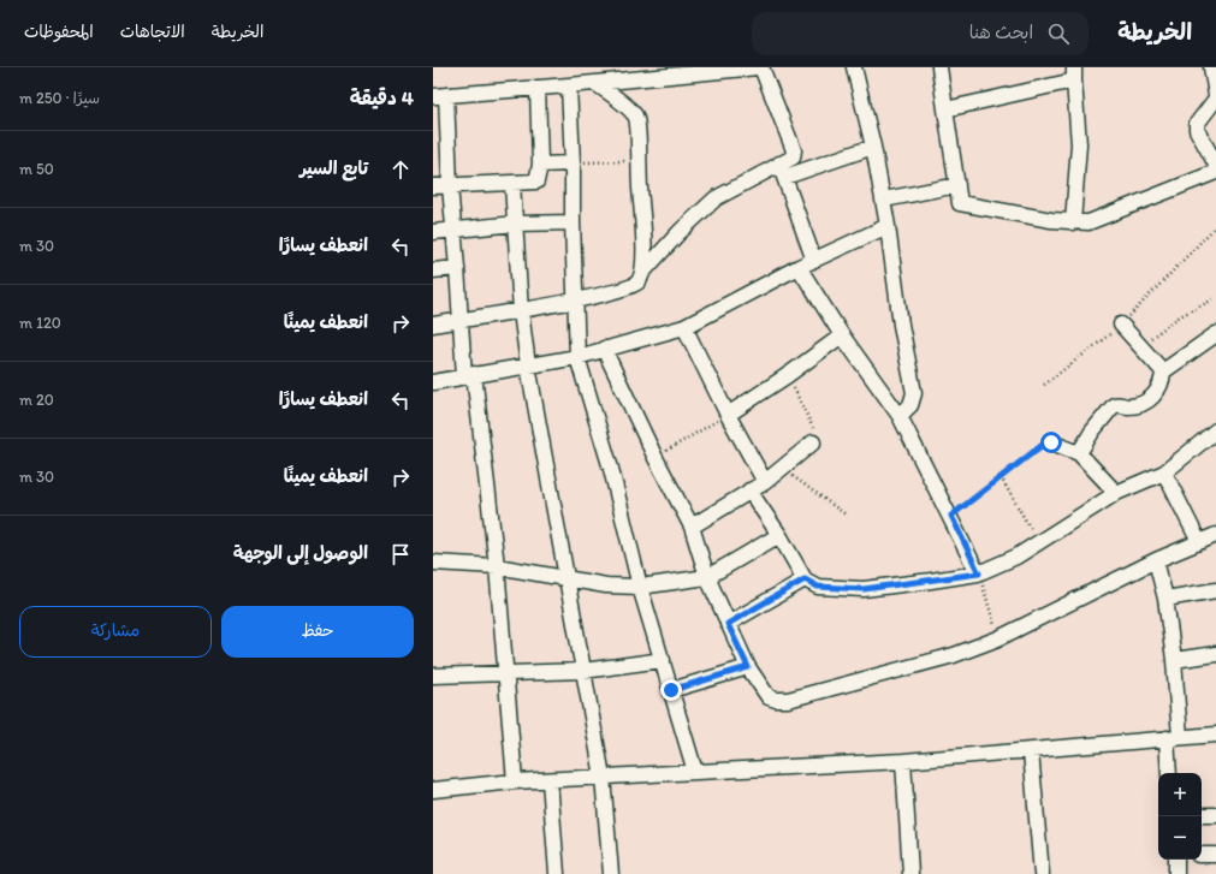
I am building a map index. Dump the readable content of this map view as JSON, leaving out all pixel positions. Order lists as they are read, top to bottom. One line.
{"page":{"header":"الخريطة","search":"ابحث هنا","nav":["الخريطة","الاتجاهات","المحفوظات"],"heading":["4 دقيقة","سيرًا · 250 m"],"list":[["تابع السير","50 m"],["انعطف يسارًا","30 m"],["انعطف يمينًا","120 m"],["انعطف يسارًا","20 m"],["انعطف يمينًا","30 m"],"الوصول إلى الوجهة"],"buttons":["حفظ","مشاركة"],"map_buttons":["+","−"]}}
